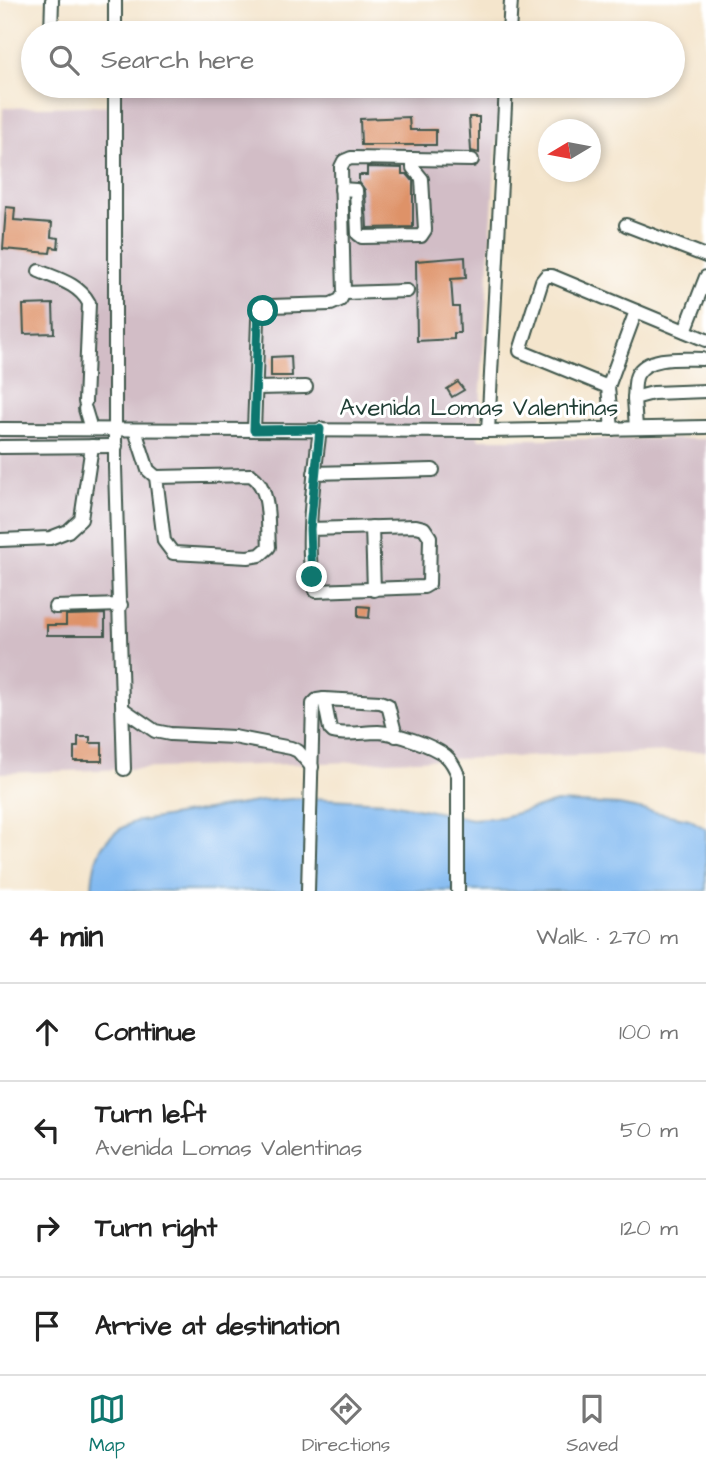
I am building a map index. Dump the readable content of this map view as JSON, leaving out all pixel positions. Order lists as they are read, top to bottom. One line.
{"streets":{"street":["Avenida Lomas Valentinas"]},"north":"left","page":{"search":"Search here","heading":["4 min","Walk · 270 m"],"list":[["Continue","100 m"],["Turn left","Avenida Lomas Valentinas","50 m"],["Turn right","120 m"],"Arrive at destination"],"nav":["Map","Directions","Saved"]}}
